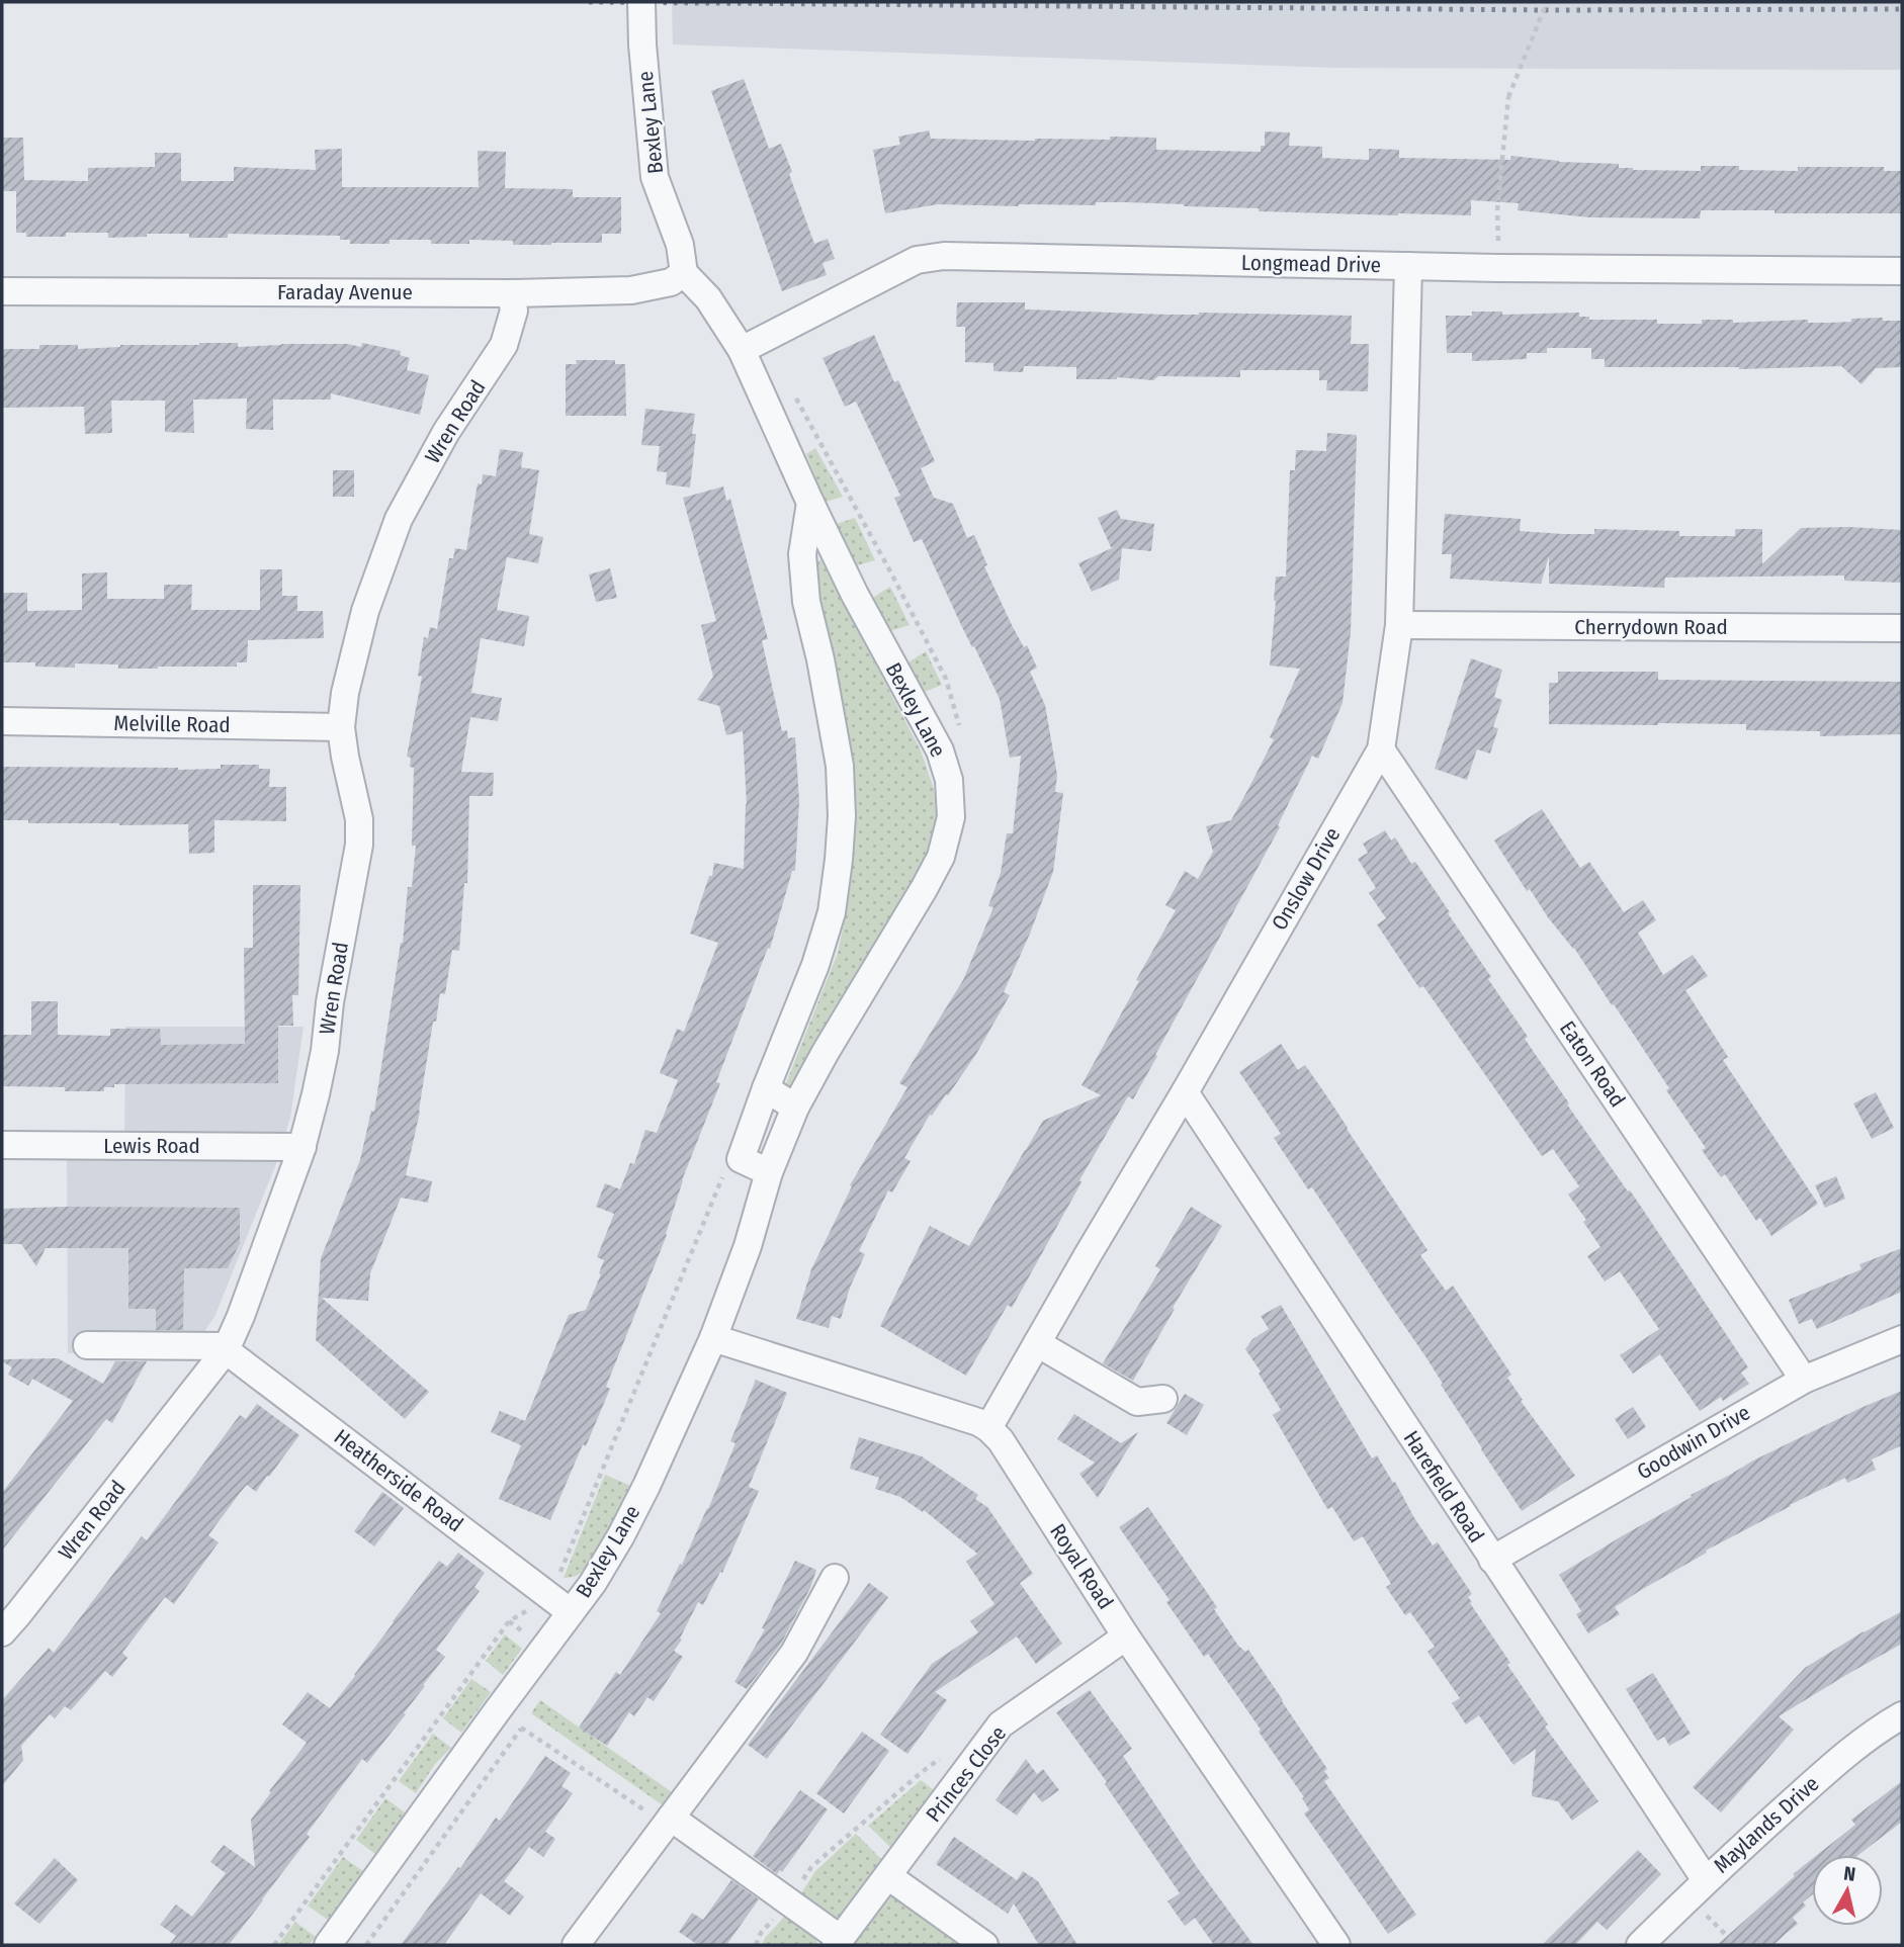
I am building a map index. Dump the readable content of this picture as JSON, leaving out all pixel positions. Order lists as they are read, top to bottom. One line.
{"streets":{"street":["Bexley Lane","Longmead Drive","Faraday Avenue","Wren Road","Cherrydown Road","Melville Road","Onslow Drive","Eaton Road","Lewis Road","Goodwin Drive","Heatherside Road","Harefield Road","Royal Road","Princes Close","Maylands Drive"]},"crossings":[["Bexley Lane","Longmead Drive"],["Bexley Lane","Faraday Avenue"],["Bexley Lane","Heatherside Road"],["Bexley Lane","Royal Road"],["Longmead Drive","Onslow Drive"],["Faraday Avenue","Wren Road"],["Wren Road","Melville Road"],["Wren Road","Lewis Road"],["Wren Road","Heatherside Road"],["Cherrydown Road","Onslow Drive"],["Onslow Drive","Eaton Road"],["Onslow Drive","Harefield Road"],["Onslow Drive","Royal Road"],["Eaton Road","Goodwin Drive"],["Goodwin Drive","Harefield Road"],["Harefield Road","Maylands Drive"],["Royal Road","Princes Close"]],"north":"top"}
